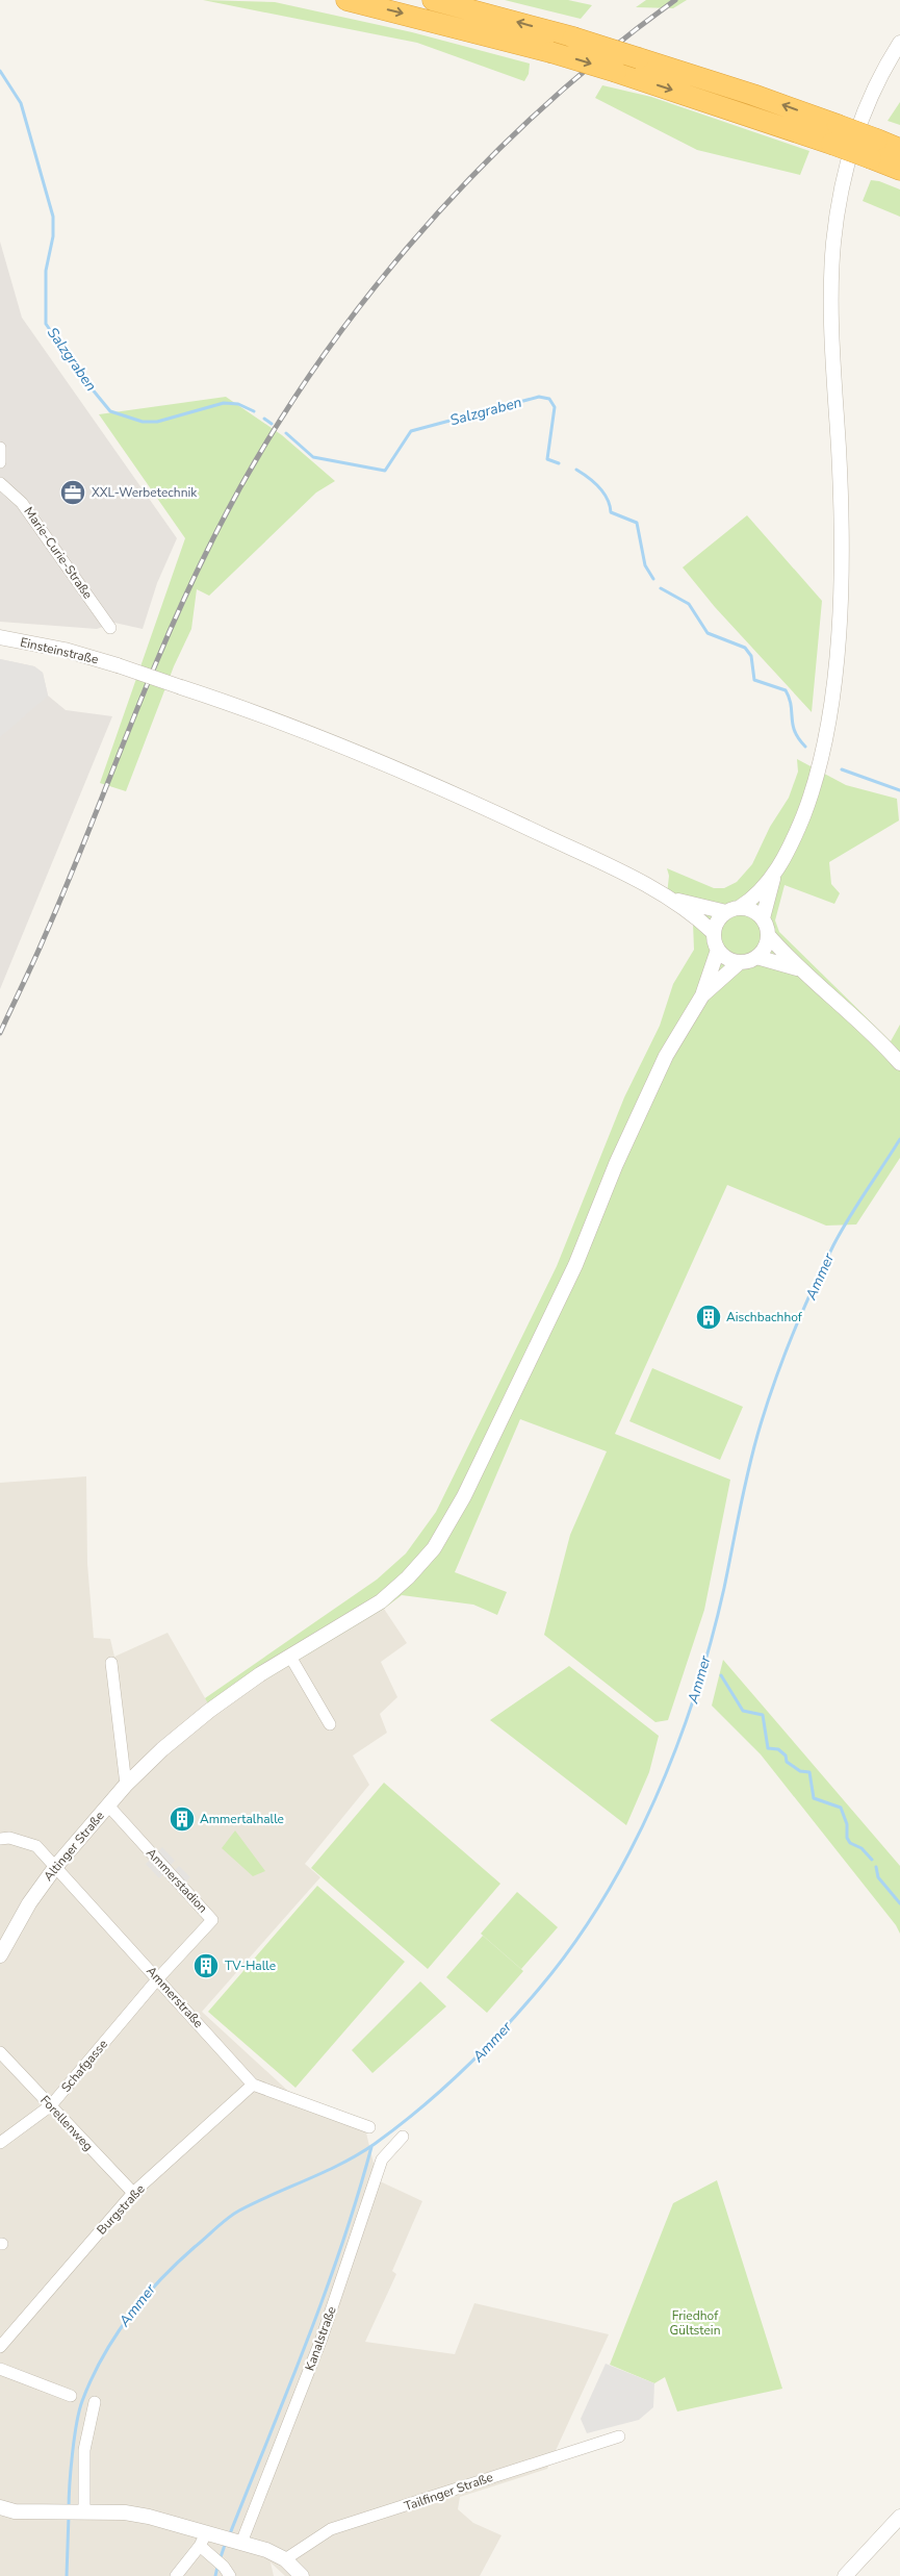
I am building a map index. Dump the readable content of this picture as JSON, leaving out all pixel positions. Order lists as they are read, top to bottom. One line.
{"streets":{"street":["Marie-Curie-Straße","Einsteinstraße","Altinger Straße","Ammerstadion","Ammerstraße","Schafgasse","Forellenweg","Burgstraße","Kanalstraße","Tailfinger Straße"]},"crossings":[["Altinger Straße","Ammerstadion"],["Altinger Straße","Ammerstraße"],["Ammerstadion","Ammerstraße"],["Ammerstadion","Schafgasse"],["Ammerstraße","Schafgasse"],["Ammerstraße","Burgstraße"],["Schafgasse","Forellenweg"],["Forellenweg","Burgstraße"]],"water":["Salzgraben","Ammer"],"parks":["Friedhof Gültstein"],"places":{"office":["XXL-Werbetechnik"],"building":["Aischbachhof","Ammertalhalle","TV-Halle"]}}
